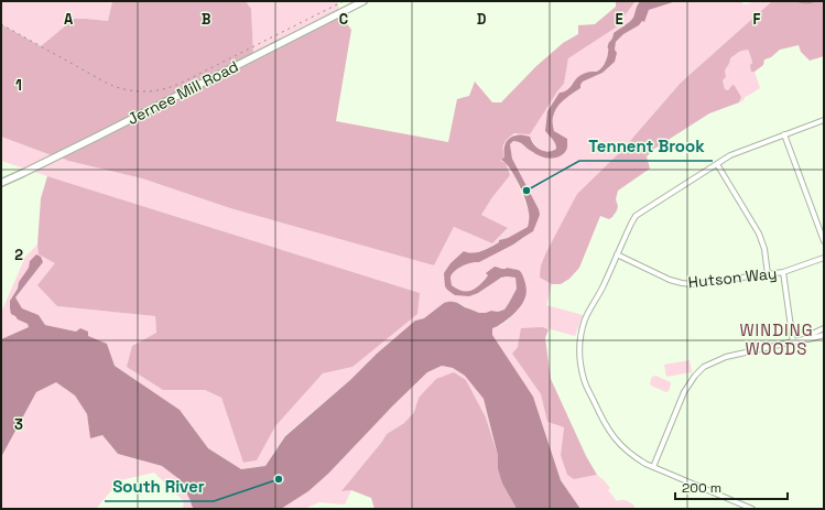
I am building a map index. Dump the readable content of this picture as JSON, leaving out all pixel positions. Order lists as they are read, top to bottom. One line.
{"streets":{"street":["Jernee Mill Road","Hutson Way"]},"districts":["WINDING WOODS"],"places":["Tennent Brook","South River"],"scale_bar":"200 m","grid":{"columns":["A","B","C","D","E","F"],"rows":["1","2","3"]}}
